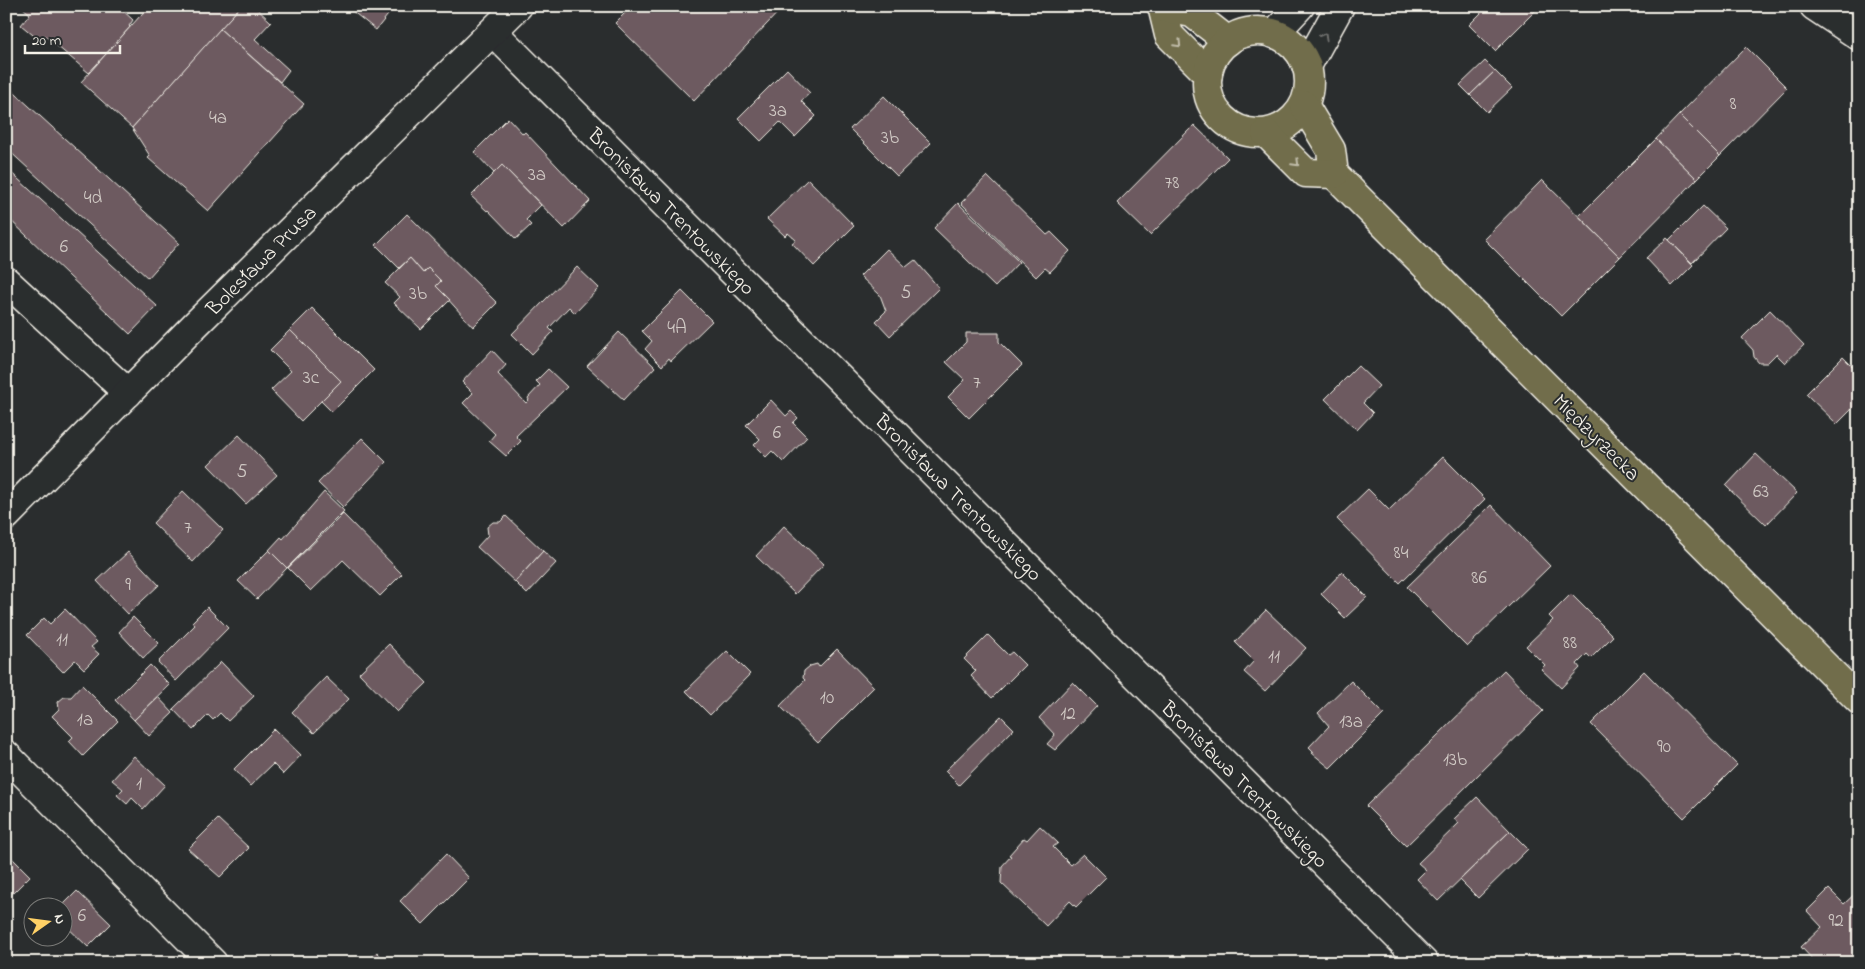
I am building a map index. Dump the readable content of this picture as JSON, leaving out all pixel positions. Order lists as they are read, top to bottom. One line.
{"streets":{"main road":["Międzyrzecka"],"street":["Bronisława Trentowskiego","Bolesława Prusa"]},"crossings":[["Bronisława Trentowskiego","Bolesława Prusa"]],"house_numbers":["8","3a","4a","3b","3a","78","4d","6","5","3b","4A","3c","7","6","5","63","7","84","86","9","11","88","11","10","12","1a","13a","90","13b","1","6","92"],"scale_bar":"20 m","north":"right"}
